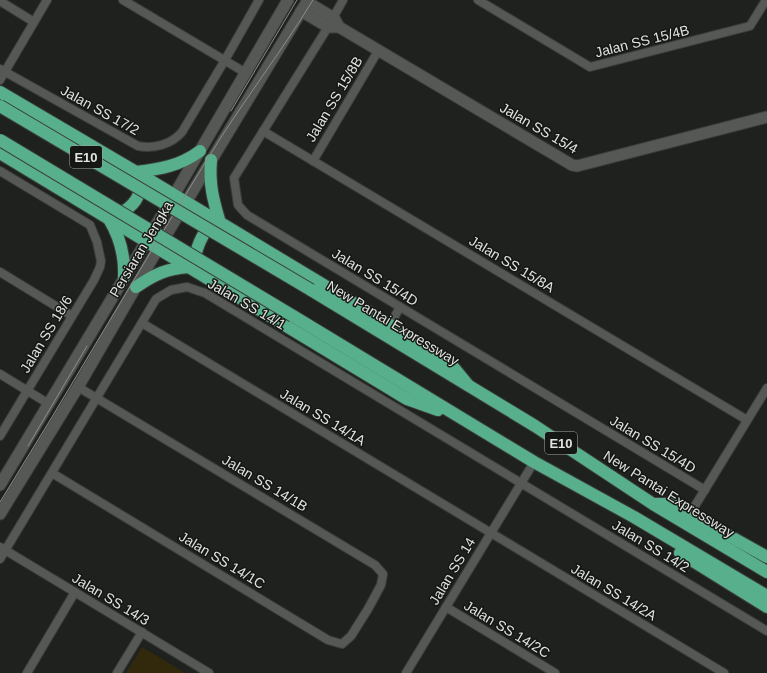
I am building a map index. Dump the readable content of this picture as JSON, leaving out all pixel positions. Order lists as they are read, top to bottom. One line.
{"streets":{"highway":["E10","New Pantai Expressway"],"main road":["Jalan SS 15/4","Persiaran Jengka"],"street":["Jalan SS 15/4B","Jalan SS 15/8B","Jalan SS 17/2","Jalan SS 15/8A","Jalan SS 15/4D","Jalan SS 14/1","Jalan SS 18/6","Jalan SS 14/1A","Jalan SS 14/1B","Jalan SS 14/2","Jalan SS 14/1C","Jalan SS 14","Jalan SS 14/2A","Jalan SS 14/3","Jalan SS 14/2C"]},"crossings":[["Jalan SS 15/8B","Jalan SS 15/4"],["Jalan SS 15/8B","Jalan SS 15/8A"],["Jalan SS 15/4","Persiaran Jengka"],["Jalan SS 15/4","Jalan SS 15/4D"],["E10","Jalan SS 14"],["Jalan SS 15/8A","Jalan SS 15/4D"],["Jalan SS 14/1","Jalan SS 14/1A"],["Jalan SS 14/1","Jalan SS 14/1B"],["Jalan SS 14/1","Jalan SS 14/2"],["Jalan SS 14/1","Jalan SS 14/1C"],["Jalan SS 14/1","Jalan SS 14"],["Jalan SS 14/1","Jalan SS 14/3"],["Jalan SS 14/1A","Jalan SS 14"],["Jalan SS 14/1A","Jalan SS 14/2A"],["Jalan SS 14/1B","Jalan SS 14/1C"],["Jalan SS 14/2","Jalan SS 14"],["Jalan SS 14","Jalan SS 14/2A"],["Jalan SS 14","Jalan SS 14/2C"]]}
